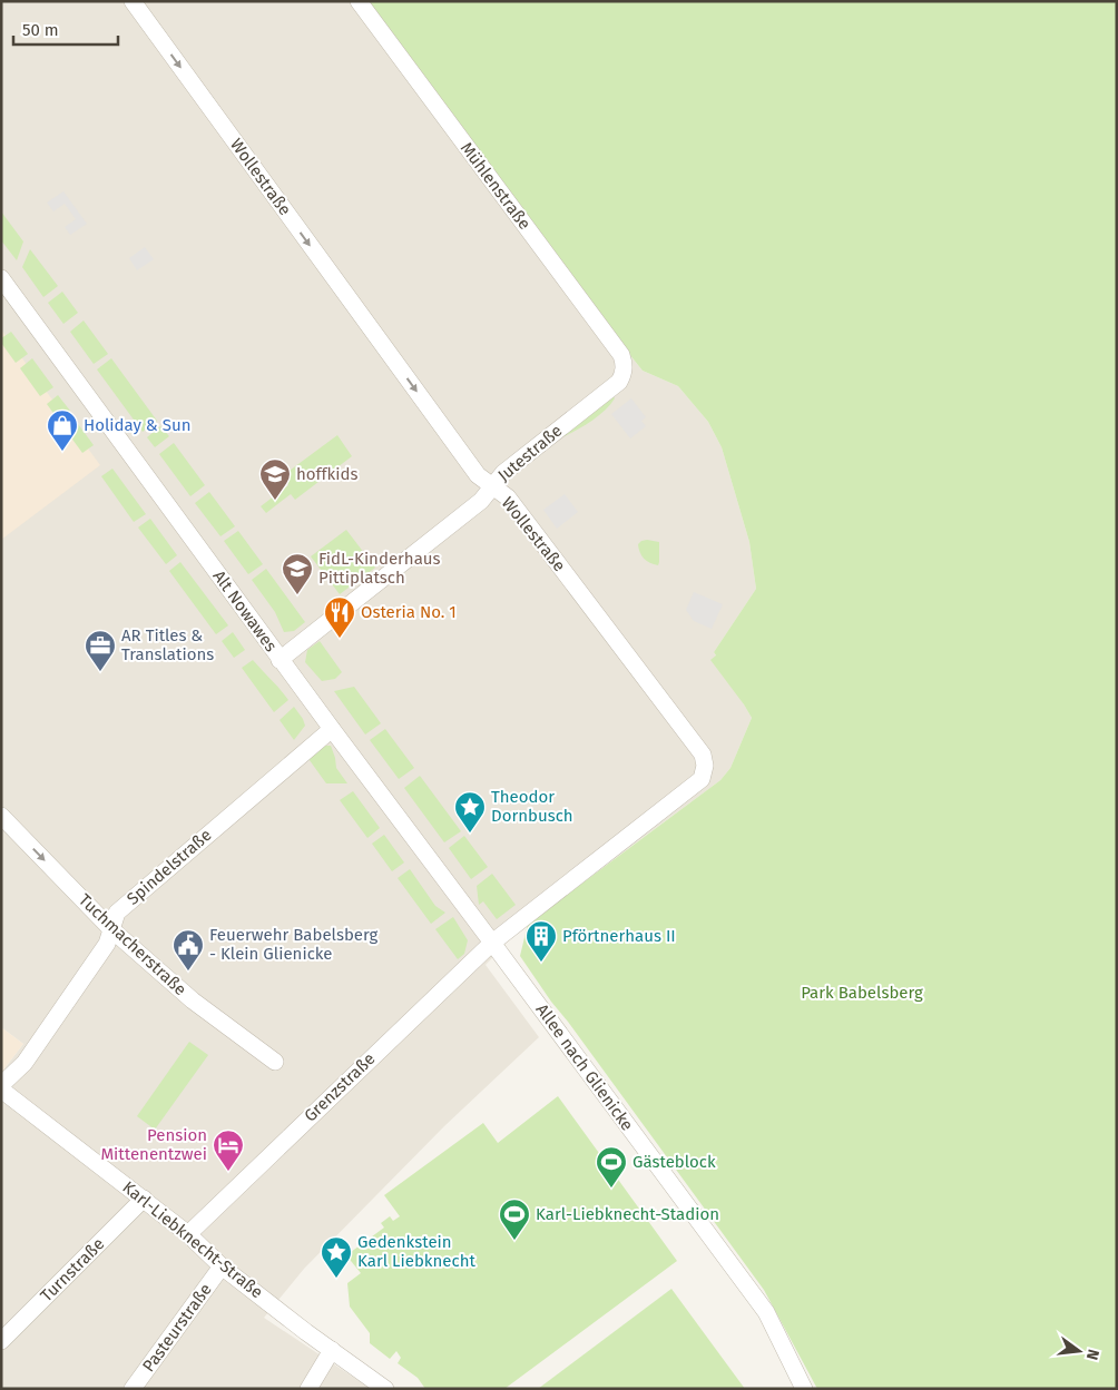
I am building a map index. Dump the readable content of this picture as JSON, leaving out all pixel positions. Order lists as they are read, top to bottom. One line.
{"streets":{"street":["Wollestraße","Mühlenstraße","Jutestraße","Alt Nowawes","Spindelstraße","Tuchmacherstraße","Allee nach Glienicke","Grenzstraße","Karl-Liebknecht-Straße","Turnstraße","Pasteurstraße"]},"crossings":[["Wollestraße","Jutestraße"],["Wollestraße","Alt Nowawes"],["Wollestraße","Allee nach Glienicke"],["Wollestraße","Grenzstraße"],["Mühlenstraße","Jutestraße"],["Jutestraße","Alt Nowawes"],["Alt Nowawes","Spindelstraße"],["Alt Nowawes","Allee nach Glienicke"],["Alt Nowawes","Grenzstraße"],["Spindelstraße","Tuchmacherstraße"],["Spindelstraße","Karl-Liebknecht-Straße"],["Allee nach Glienicke","Grenzstraße"],["Grenzstraße","Karl-Liebknecht-Straße"],["Karl-Liebknecht-Straße","Turnstraße"],["Karl-Liebknecht-Straße","Pasteurstraße"]],"one_way":["Wollestraße","Tuchmacherstraße"],"parks":["Park Babelsberg"],"places":{"shop":["Holiday & Sun"],"school or university":["hoffkids","FidL-Kinderhaus Pittiplatsch"],"restaurant":["Osteria No. 1"],"office":["AR Titles & Translations"],"place":["Theodor Dornbusch","Gedenkstein Karl Liebknecht"],"building":["Pförtnerhaus II"],"public building":["Feuerwehr Babelsberg - Klein Glienicke"],"hotel":["Pension Mittenentzwei"],"sports":["Gästeblock","Karl-Liebknecht-Stadion"]},"scale_bar":"50 m","north":"right"}
